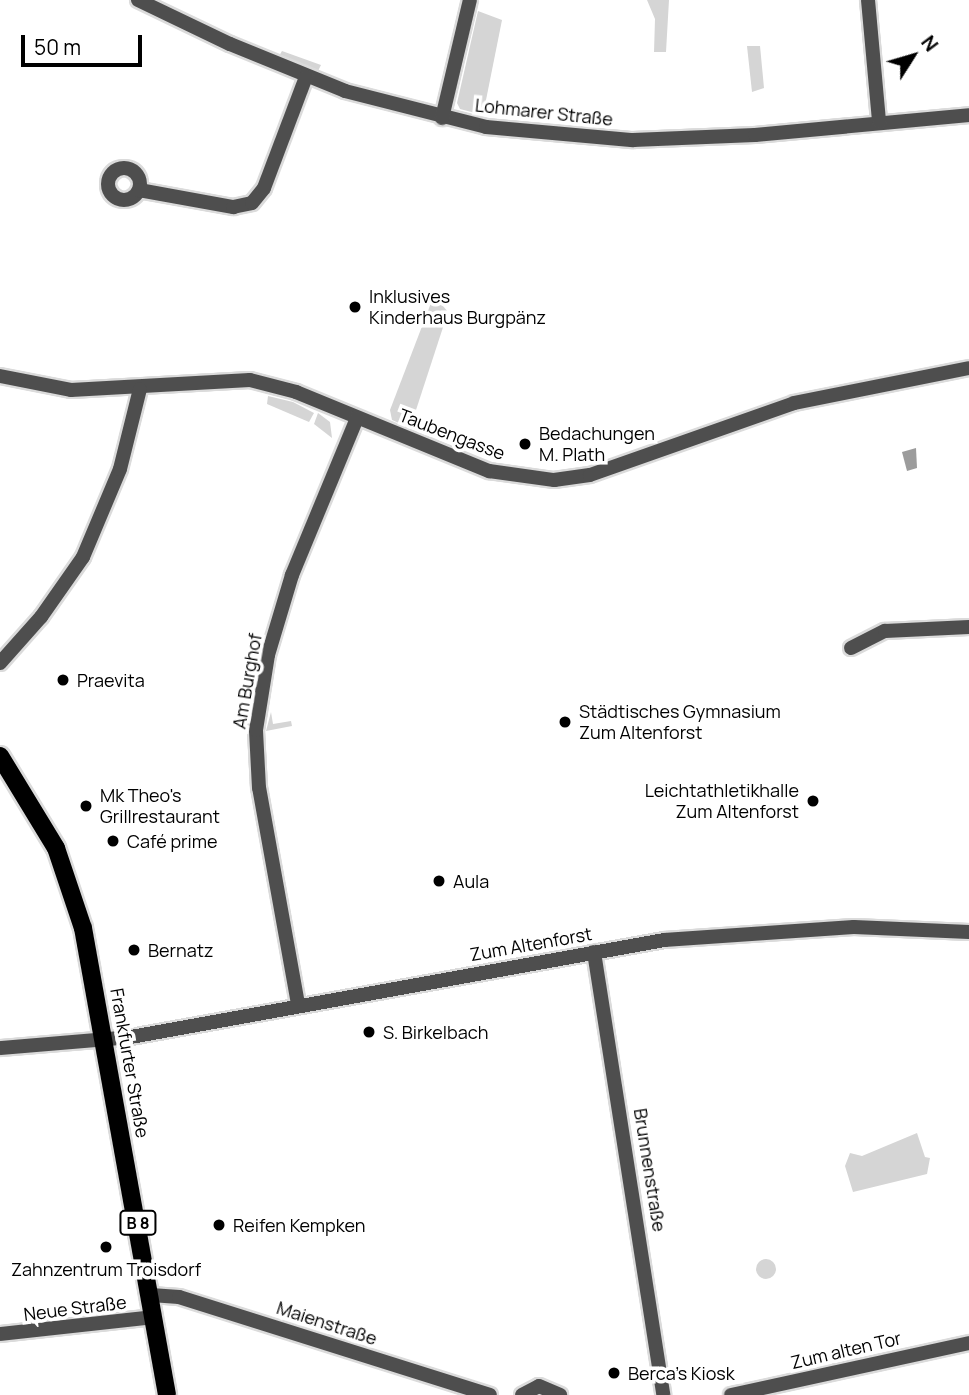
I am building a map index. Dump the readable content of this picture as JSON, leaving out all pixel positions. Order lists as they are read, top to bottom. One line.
{"streets":{"main road":["Frankfurter Straße","B 8"],"street":["Lohmarer Straße","Taubengasse","Am Burghof","Zum Altenforst","Brunnenstraße","Neue Straße","Maienstraße","Zum alten Tor"]},"crossings":[["Taubengasse","Am Burghof"],["Am Burghof","Zum Altenforst"],["Zum Altenforst","Frankfurter Straße"],["Zum Altenforst","Brunnenstraße"],["Frankfurter Straße","Neue Straße"],["Frankfurter Straße","Maienstraße"]],"places":["Inklusives Kinderhaus Burgpänz","Bedachungen M. Plath","Praevita","Städtisches Gymnasium Zum Altenforst","Leichtathletikhalle Zum Altenforst","Mk Theo's Grillrestaurant","Café prime","Aula","Bernatz","S. Birkelbach","Reifen Kempken","Zahnzentrum Troisdorf","Berca's Kiosk"],"scale_bar":"50 m","north":"top right"}
